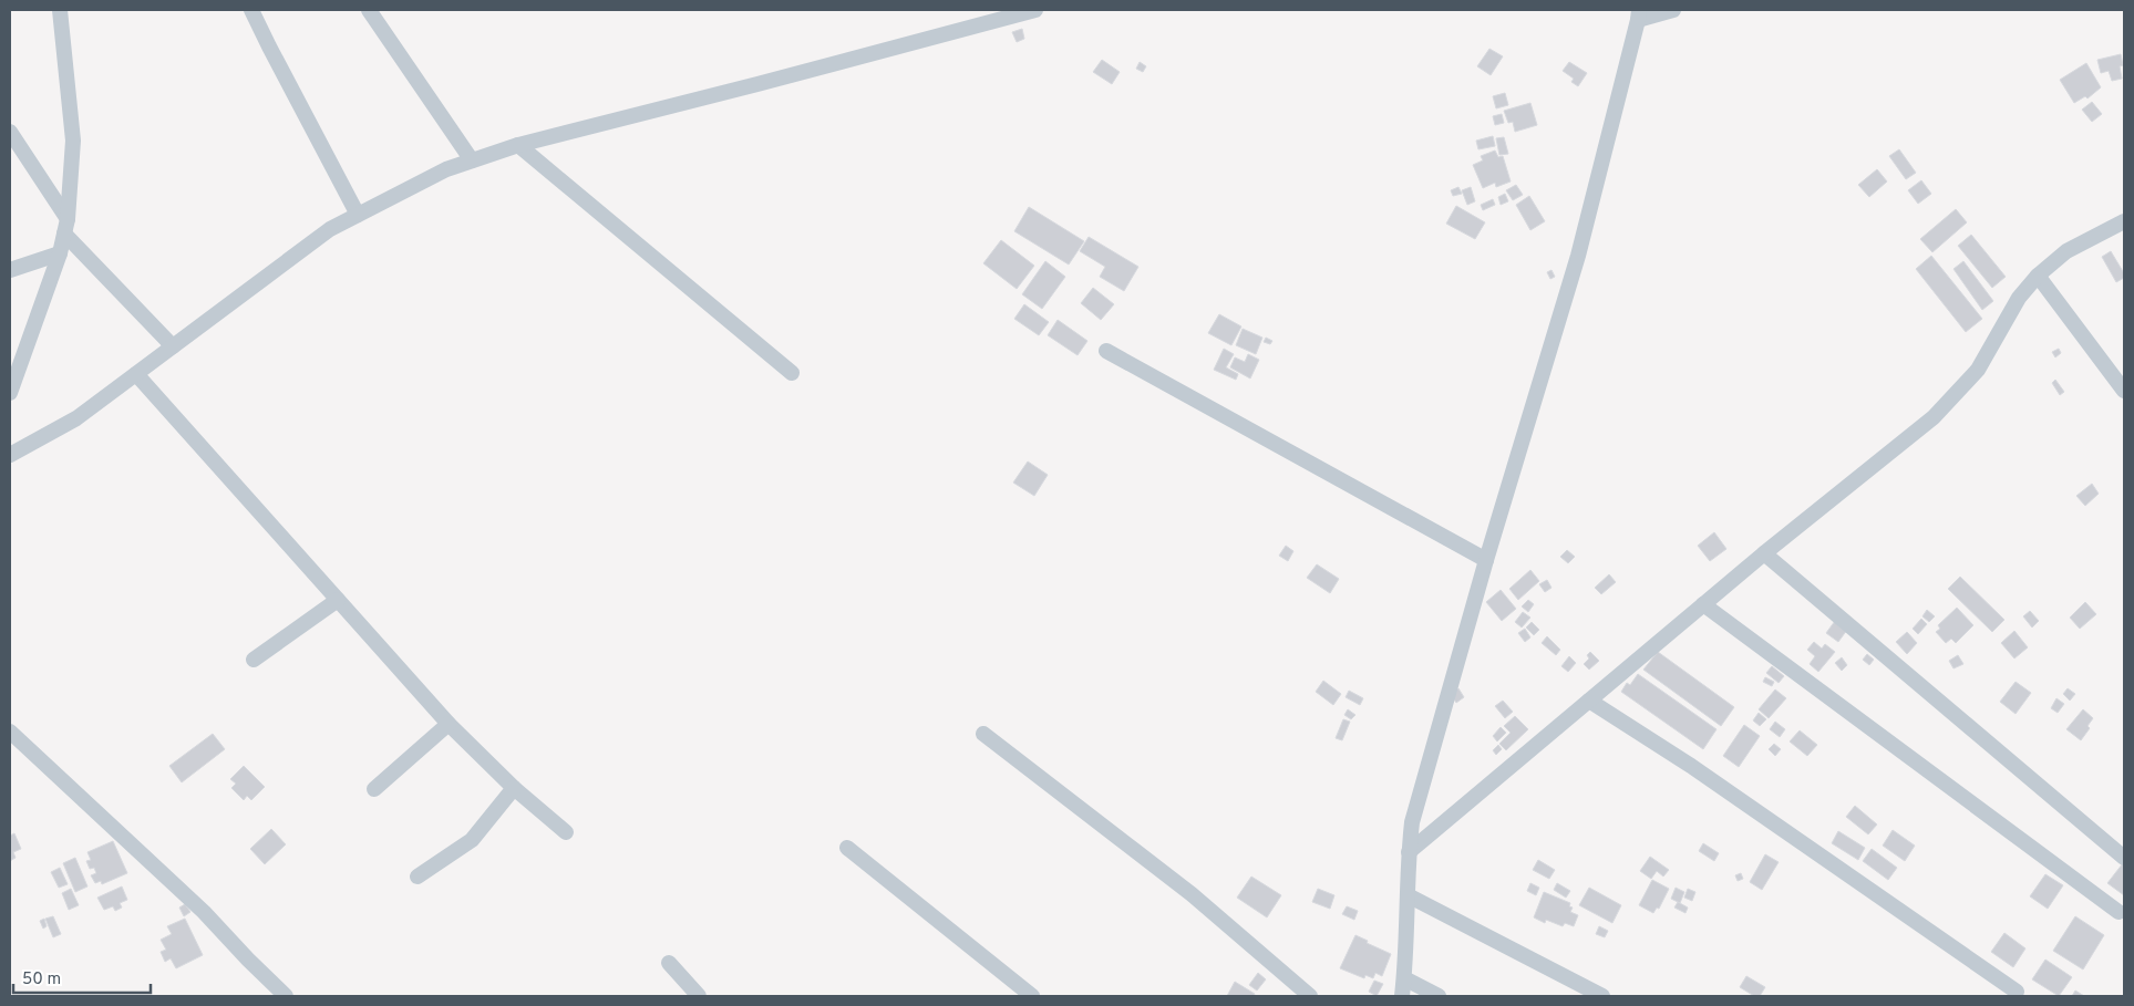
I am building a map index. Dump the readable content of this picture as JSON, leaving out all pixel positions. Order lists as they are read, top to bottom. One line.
{"scale_bar":"50 m"}
